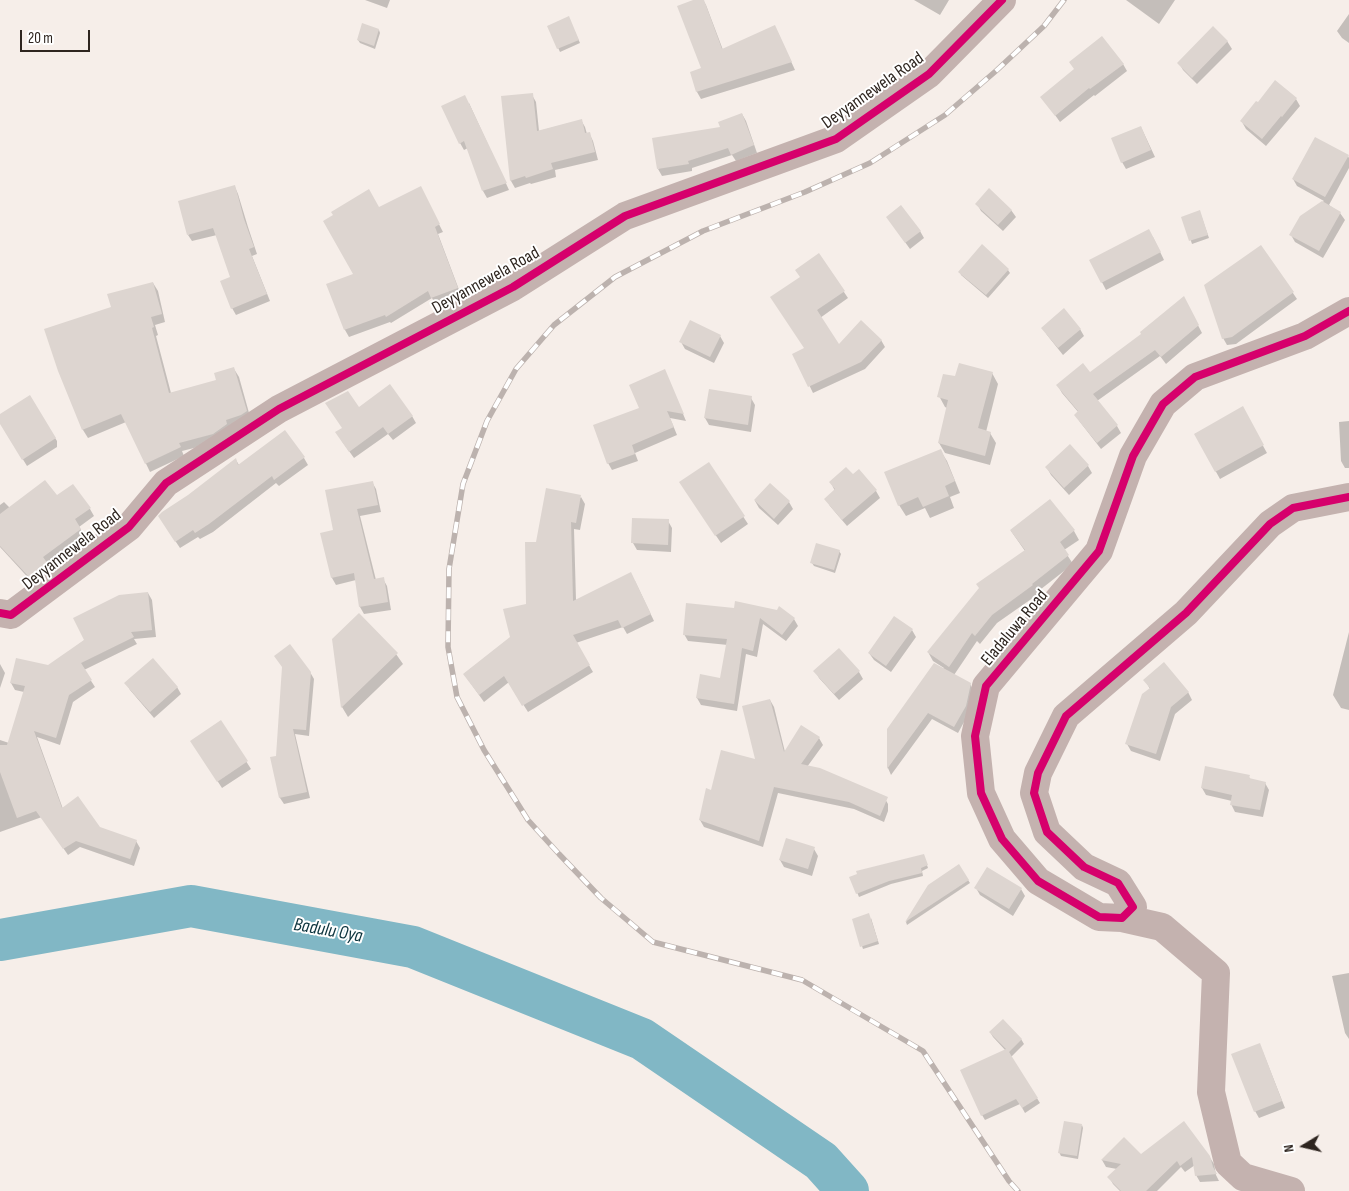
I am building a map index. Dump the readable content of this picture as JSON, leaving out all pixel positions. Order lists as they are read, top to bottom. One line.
{"streets":{"street":["Deyyannewela Road","Eladaluwa Road"]},"water":["Badulu Oya"],"scale_bar":"20 m","north":"left"}
